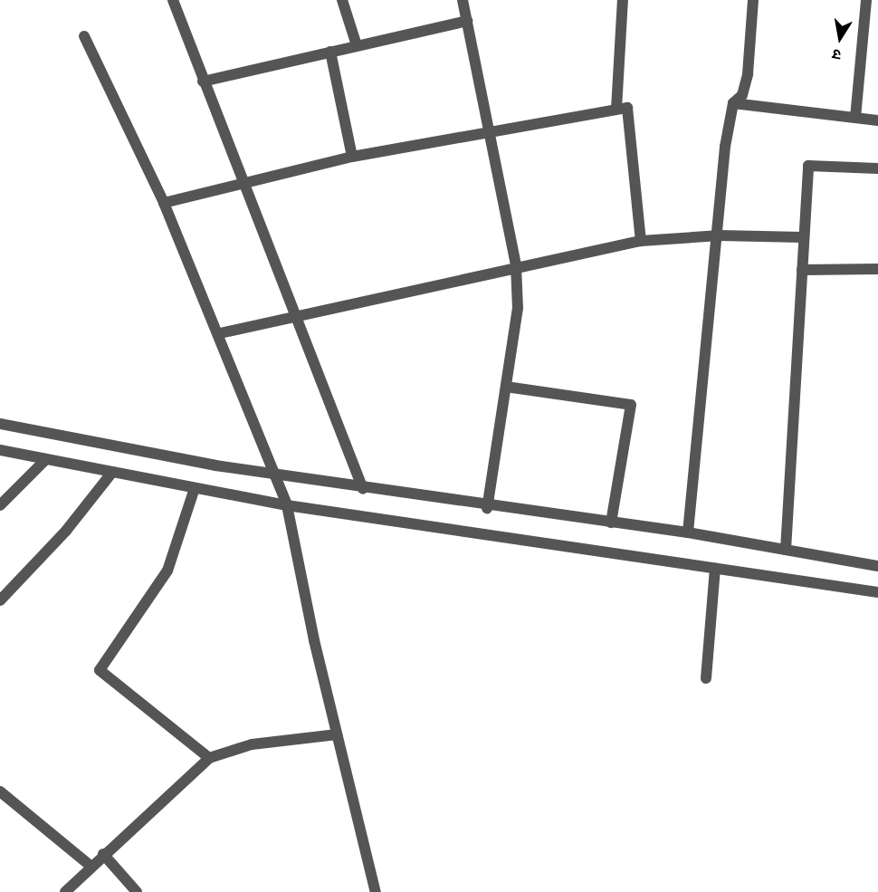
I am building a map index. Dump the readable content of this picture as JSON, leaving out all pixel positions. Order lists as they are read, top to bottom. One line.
{"north":"bottom"}
